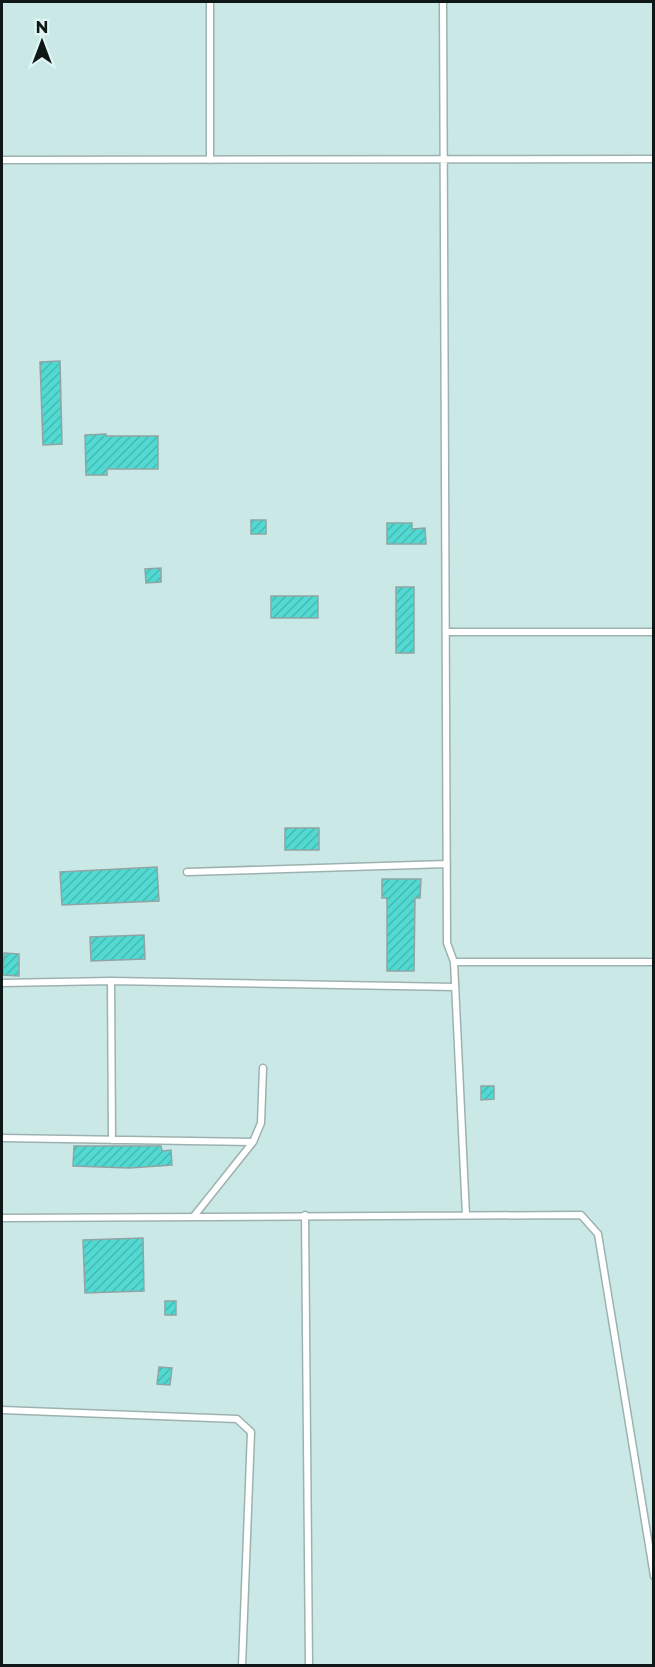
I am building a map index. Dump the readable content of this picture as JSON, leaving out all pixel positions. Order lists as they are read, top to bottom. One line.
{"north":"top"}
